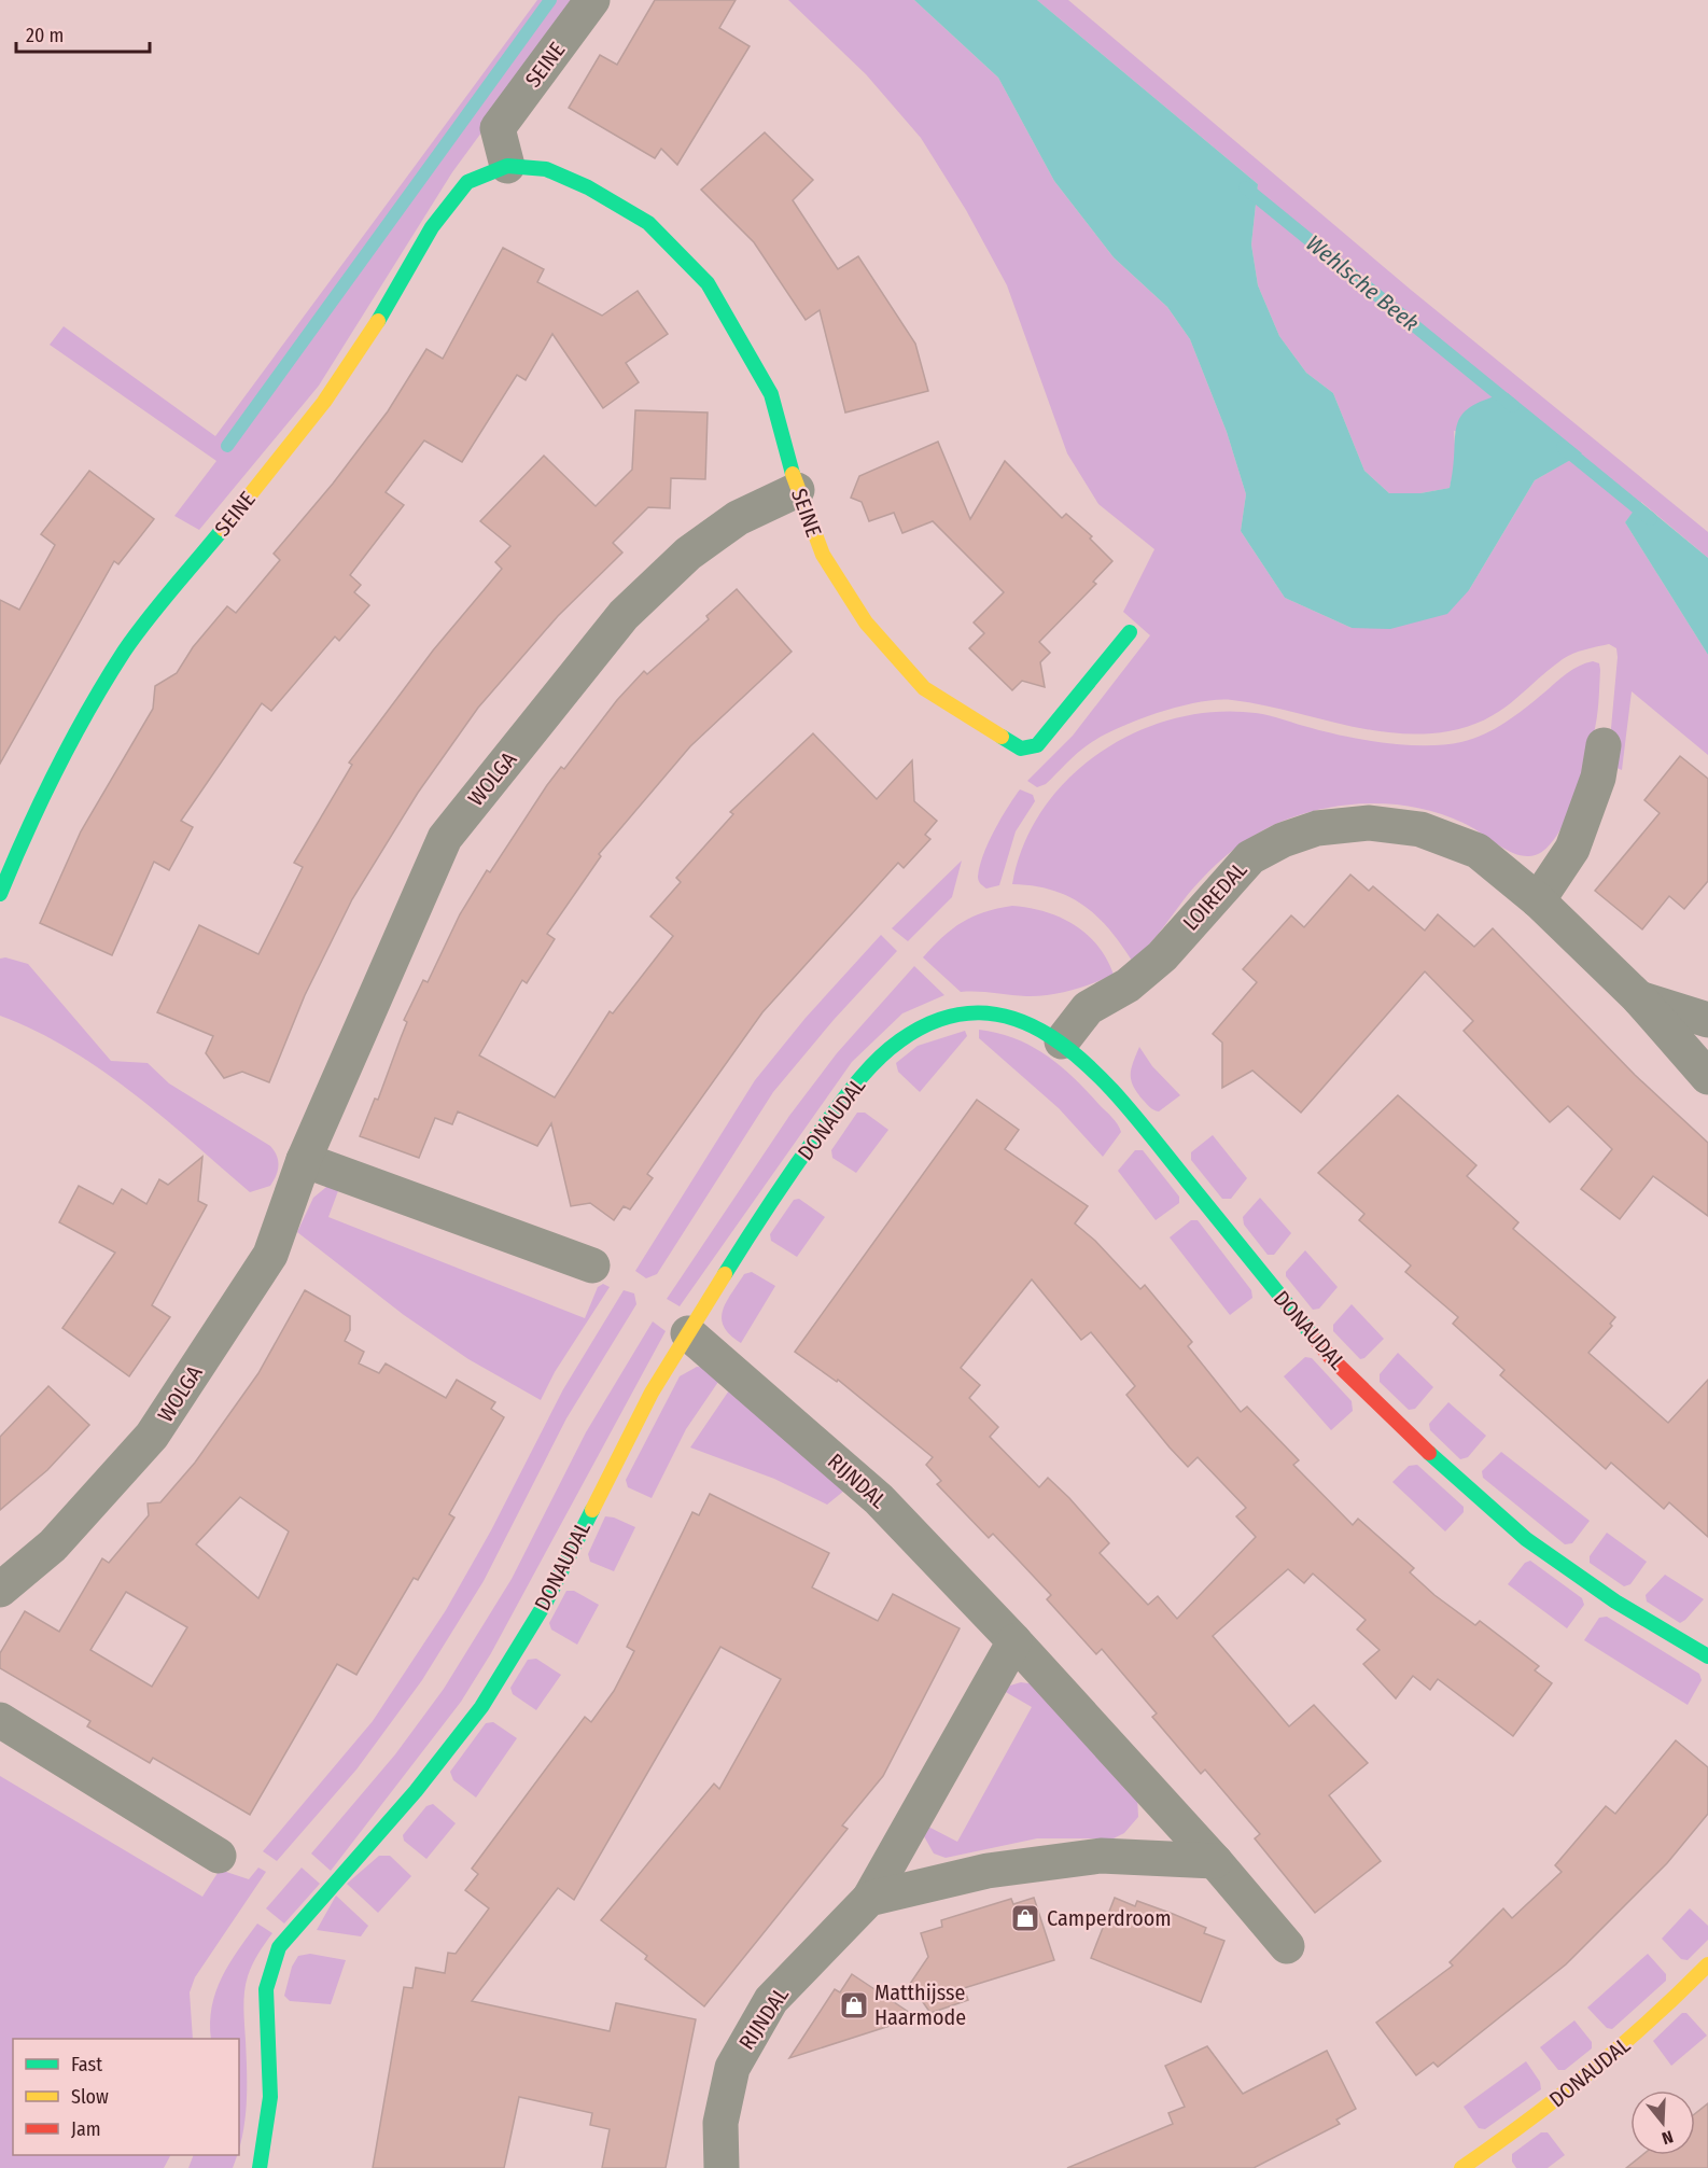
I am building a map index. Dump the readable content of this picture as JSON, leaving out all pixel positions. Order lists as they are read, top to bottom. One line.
{"streets":{"street":["SEINE","WOLGA","LOIREDAL","DONAUDAL","RIJNDAL"]},"crossings":[["SEINE","WOLGA"],["LOIREDAL","DONAUDAL"],["DONAUDAL","RIJNDAL"]],"water":["Wehlsche Beek"],"places":{"shop":["Camperdroom","Matthijsse Haarmode"]},"legend":["Fast","Slow","Jam"],"scale_bar":"20 m","north":"bottom"}
